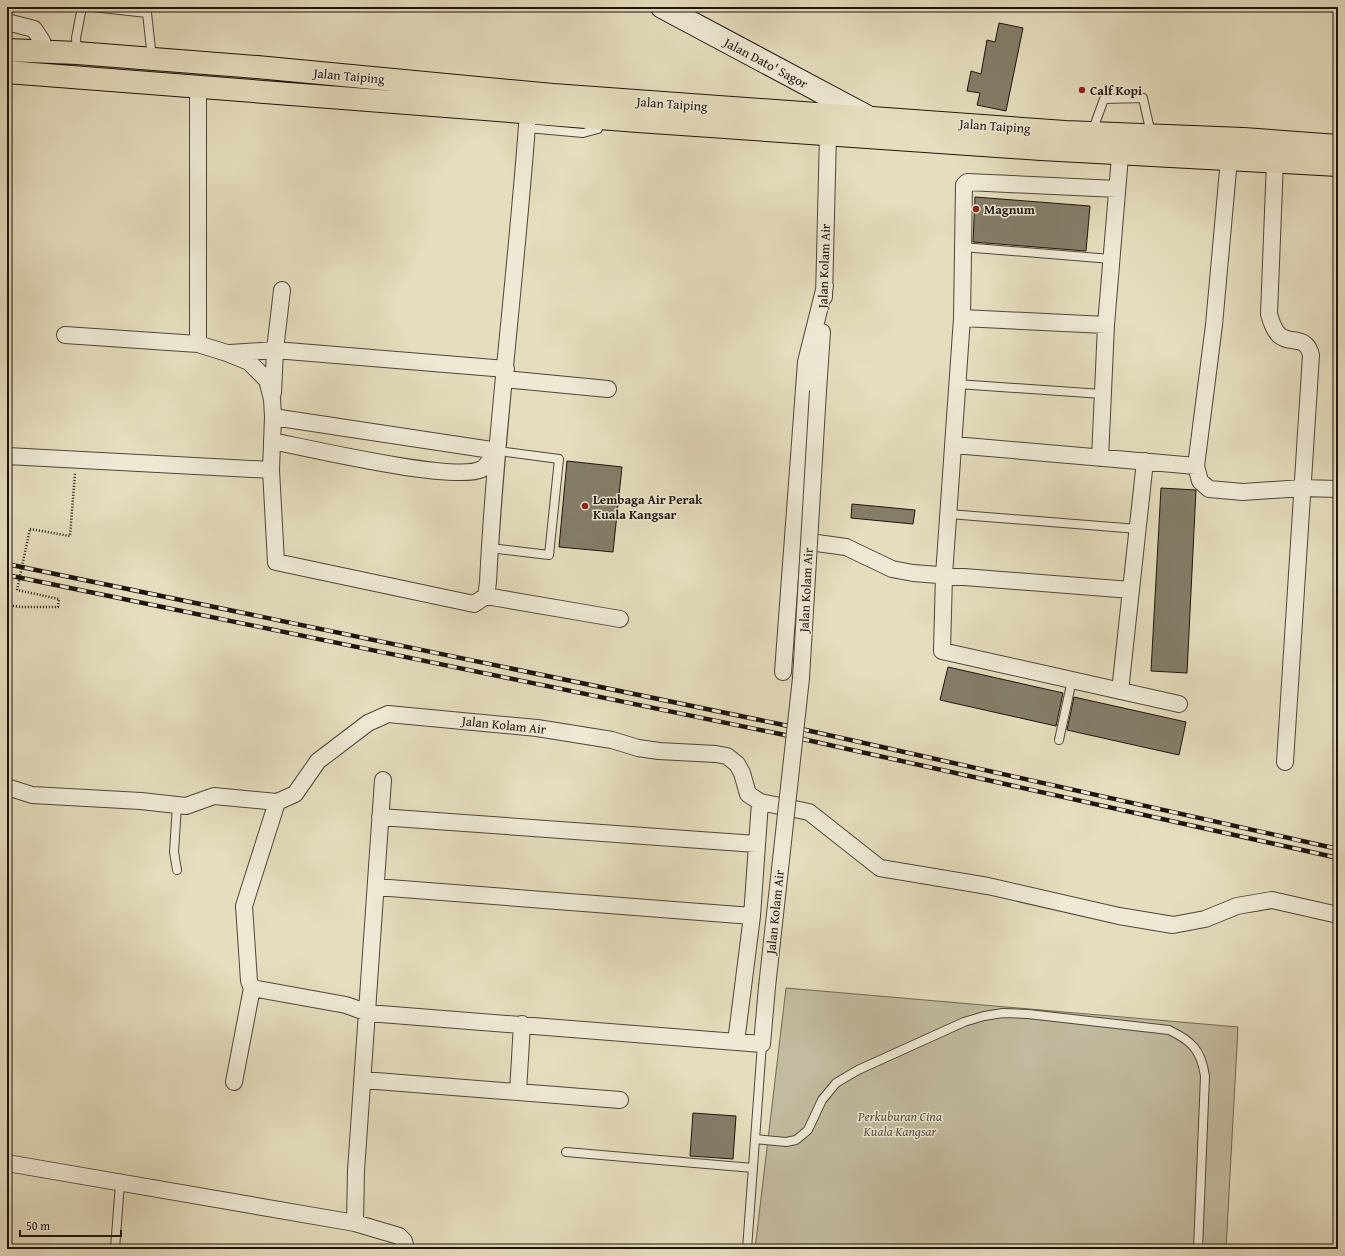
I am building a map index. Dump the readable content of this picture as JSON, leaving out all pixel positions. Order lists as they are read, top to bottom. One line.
{"streets":{"highway":["Jalan Taiping"],"main road":["Jalan Dato' Sagor"],"street":["Jalan Kolam Air"]},"crossings":[["Jalan Dato' Sagor","Jalan Taiping"],["Jalan Taiping","Jalan Kolam Air"]],"parks":["Perkuburan Cina Kuala Kangsar"],"places":["Calf Kopi","Magnum","Lembaga Air Perak Kuala Kangsar"],"scale_bar":"50 m"}
